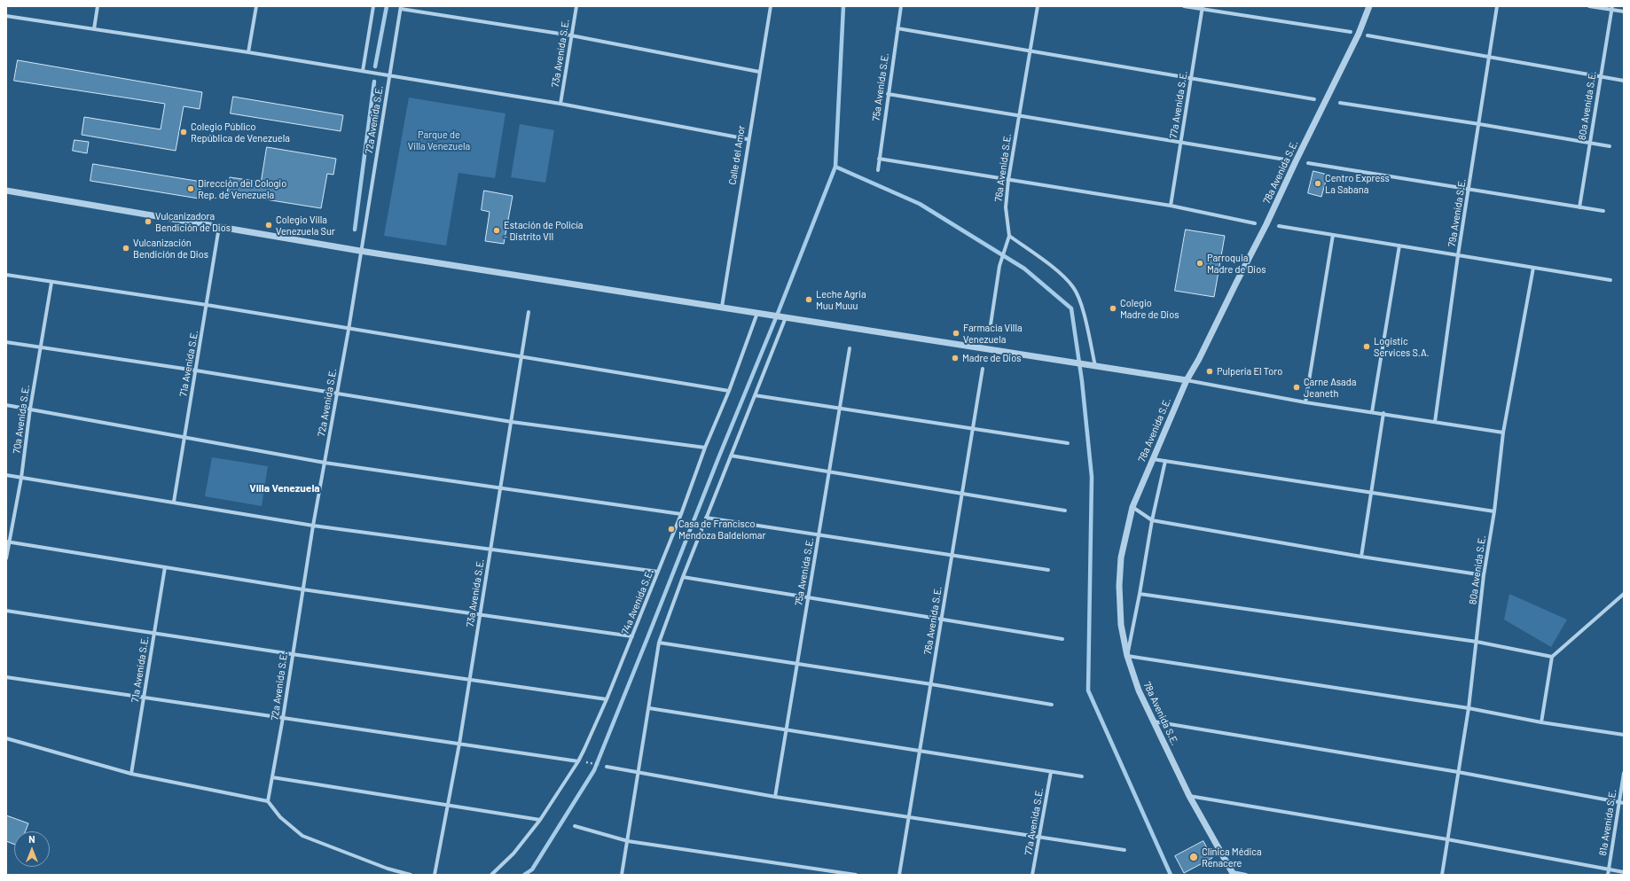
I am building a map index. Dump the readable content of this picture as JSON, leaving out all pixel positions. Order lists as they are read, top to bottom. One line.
{"streets":{"street":["73a Avenida S.E.","75a Avenida S.E.","77a Avenida S.E.","80a Avenida S.E.","72a Avenida S.E.","Calle del Amor","76a Avenida S.E.","78a Avenida S.E.","79a Avenida S.E.","71a Avenida S.E.","70a Avenida S.E.","74a Avenida S.E.","81a Avenida S.E."]},"districts":["Villa Venezuela"],"parks":["Parque de Villa Venezuela"],"places":["Colegio Público República de Venezuela","Centro Express La Sabana","Dirección del Cologio Rep. de Venezuela","Vulcanizadora Bendición de Dios","Colegio Villa Venezuela Sur","Estación de Policía - Distrito VII","Vulcanización Bendición de Dios","Parroquia Madre de Dios","Leche Agria Muu Muuu","Colegio Madre de Dios","Farmacia Villa Venezuela","Logistic Services S.A.","Madre de Dios","Pulperia El Toro","Carne Asada Jeaneth","Casa de Francisco Mendoza Baldelomar","Clínica Médica Renacere"],"north":"top"}
